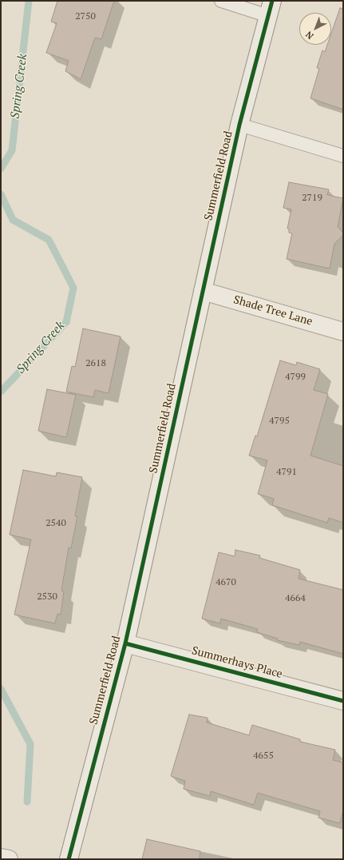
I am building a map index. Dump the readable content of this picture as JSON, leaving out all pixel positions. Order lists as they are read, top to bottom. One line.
{"streets":{"street":["Summerfield Road","Shade Tree Lane","Summerhays Place"]},"crossings":[["Summerfield Road","Shade Tree Lane"],["Summerfield Road","Summerhays Place"]],"water":["Spring Creek"],"house_numbers":["2750","2719","2618","4799","4795","4791","2540","4670","2530","4664","4655"],"north":"bottom left"}
